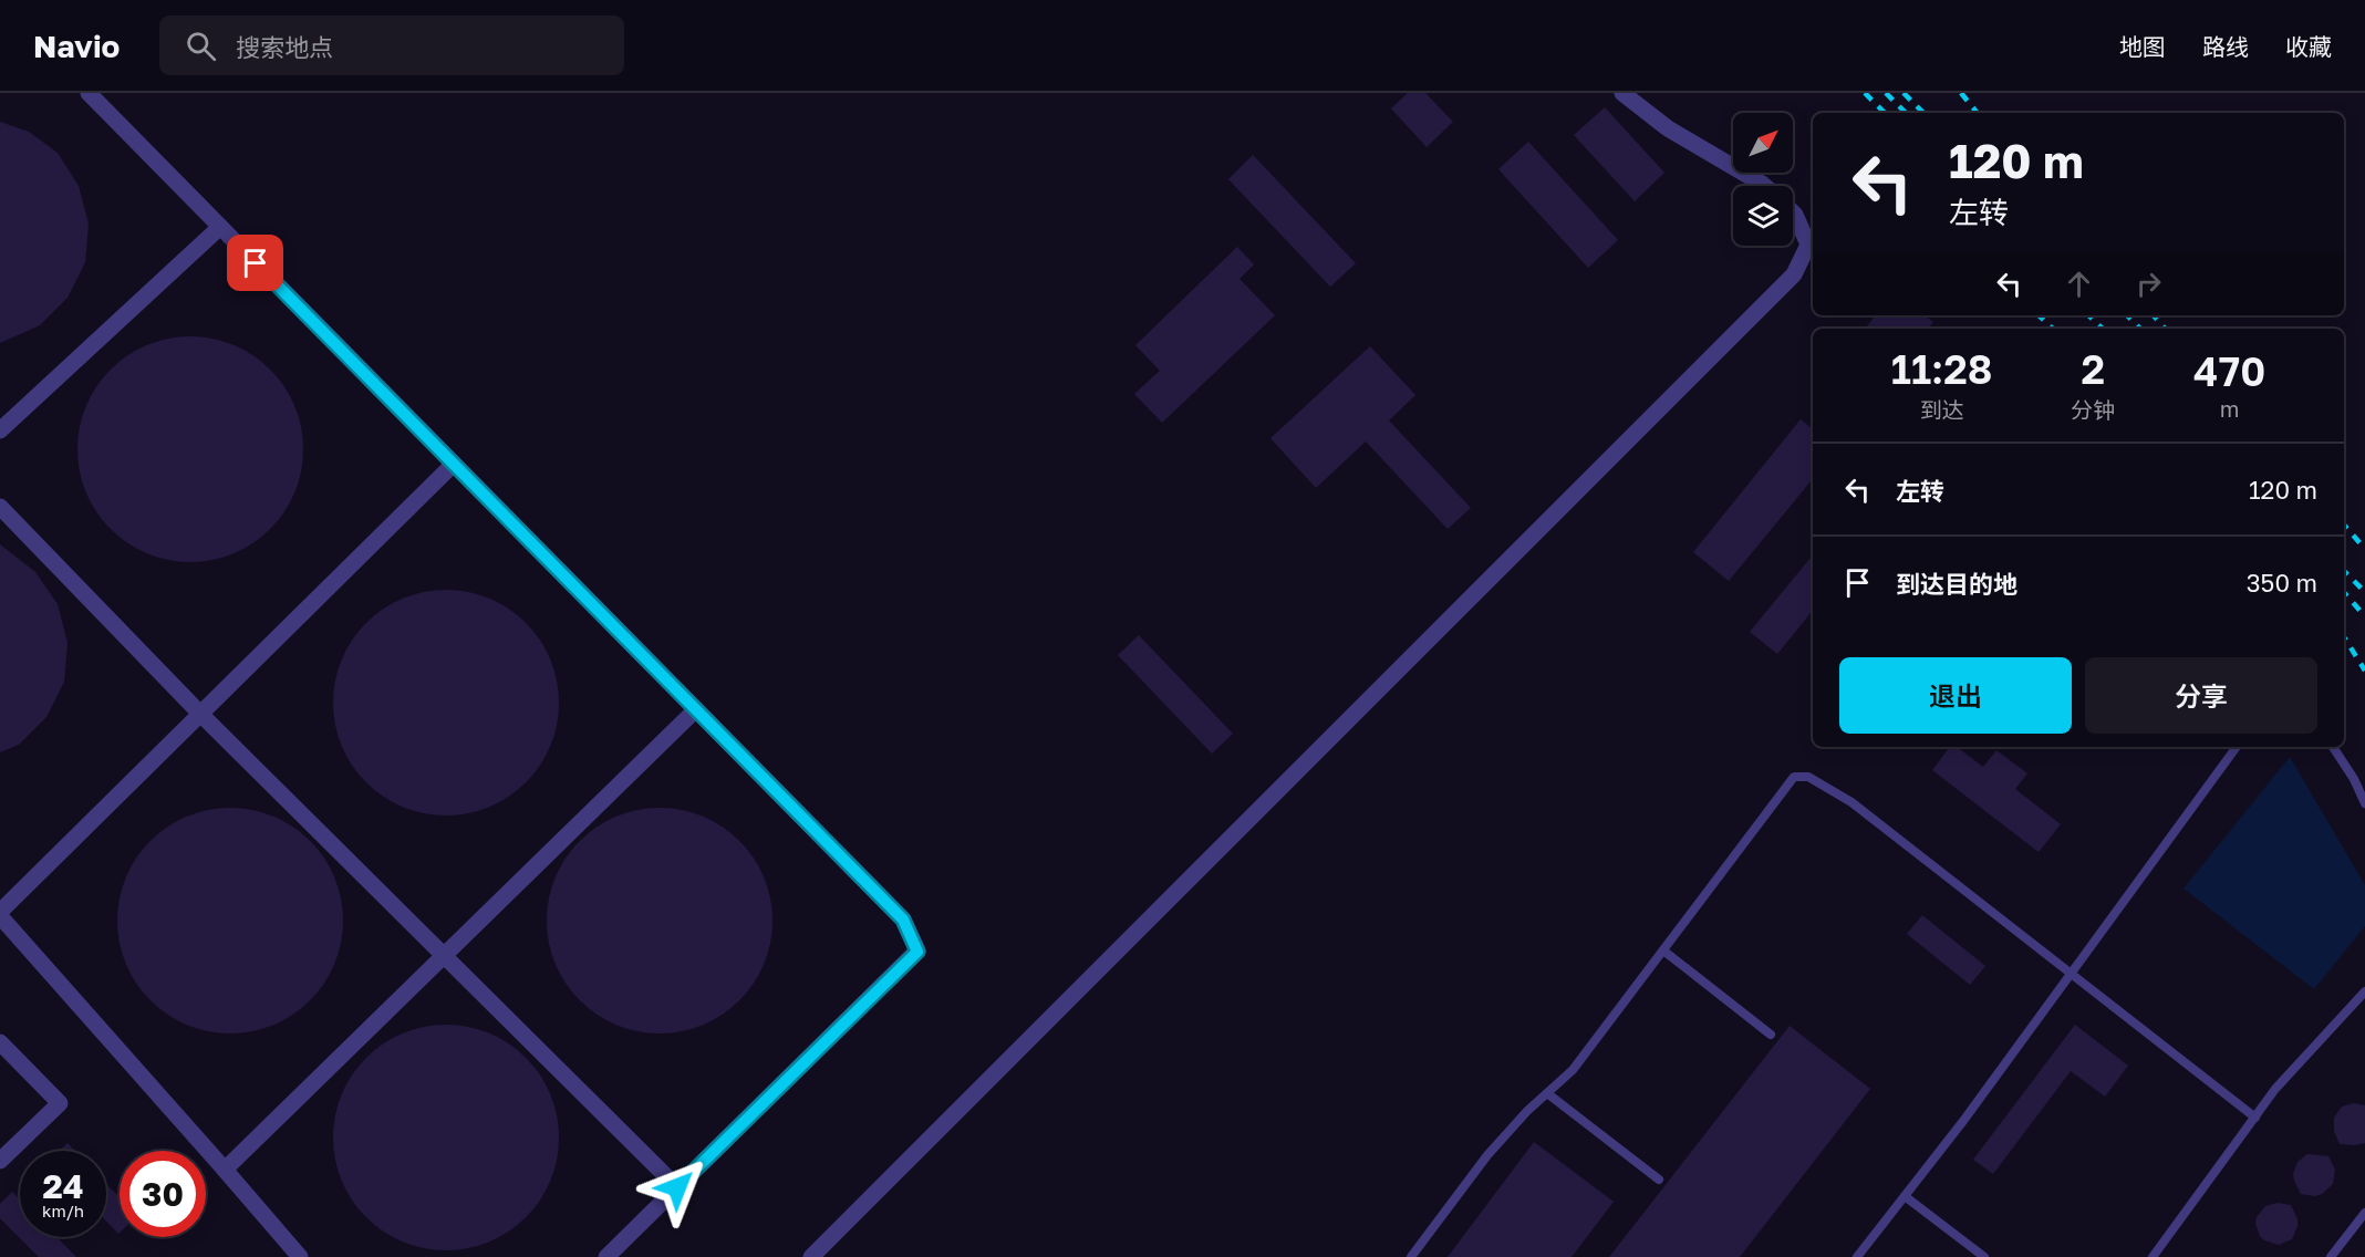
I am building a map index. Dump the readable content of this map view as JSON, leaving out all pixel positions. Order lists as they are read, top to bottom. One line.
{"north":"top right","page":{"header":"Navio","search":"搜索地点","nav":["地图","路线","收藏"],"turn":["120 m","左转"],"eta":["11:28","到达","2","分钟","470","m"],"list":[{"name":"左转","value":"120 m"},{"name":"到达目的地","value":"350 m"}],"buttons":["退出","分享"],"speed":"24 km/h","limit":"30"}}
